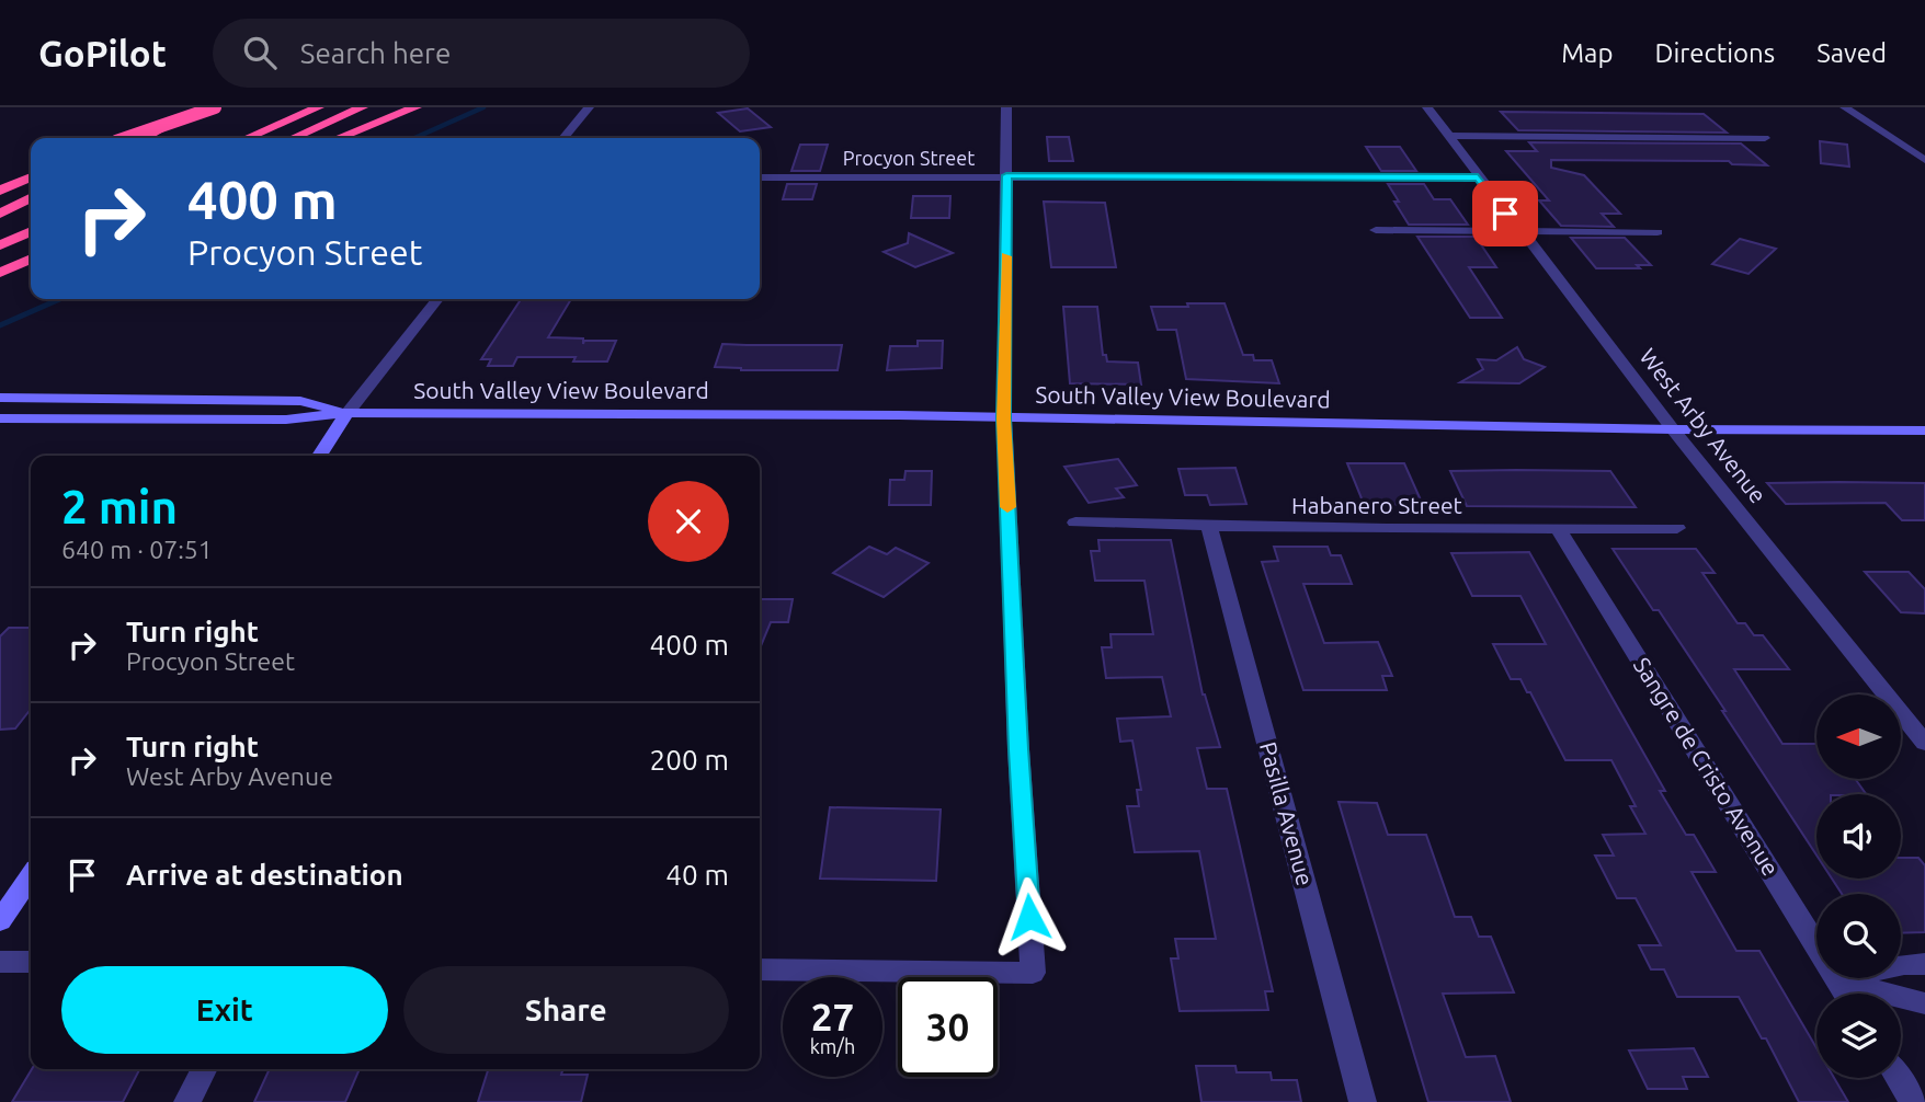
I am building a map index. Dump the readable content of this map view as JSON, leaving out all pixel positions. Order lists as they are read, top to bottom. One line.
{"streets":{"main road":["South Valley View Boulevard"],"street":["Procyon Street","West Arby Avenue","Habanero Street","Sangre de Cristo Avenue","Pasilla Avenue"]},"crossings":[["Procyon Street","West Arby Avenue"],["South Valley View Boulevard","West Arby Avenue"],["Habanero Street","Sangre de Cristo Avenue"],["Habanero Street","Pasilla Avenue"]],"north":"left","page":{"header":"GoPilot","search":"Search here","nav":["Map","Directions","Saved"],"turn":["400 m","Procyon Street"],"heading":["2 min","640 m · 07:51"],"list":[{"name":"Turn right","note":"Procyon Street","value":"400 m"},{"name":"Turn right","note":"West Arby Avenue","value":"200 m"},{"name":"Arrive at destination","value":"40 m"}],"buttons":["Exit","Share"],"speed":"27 km/h","limit":"30"}}
